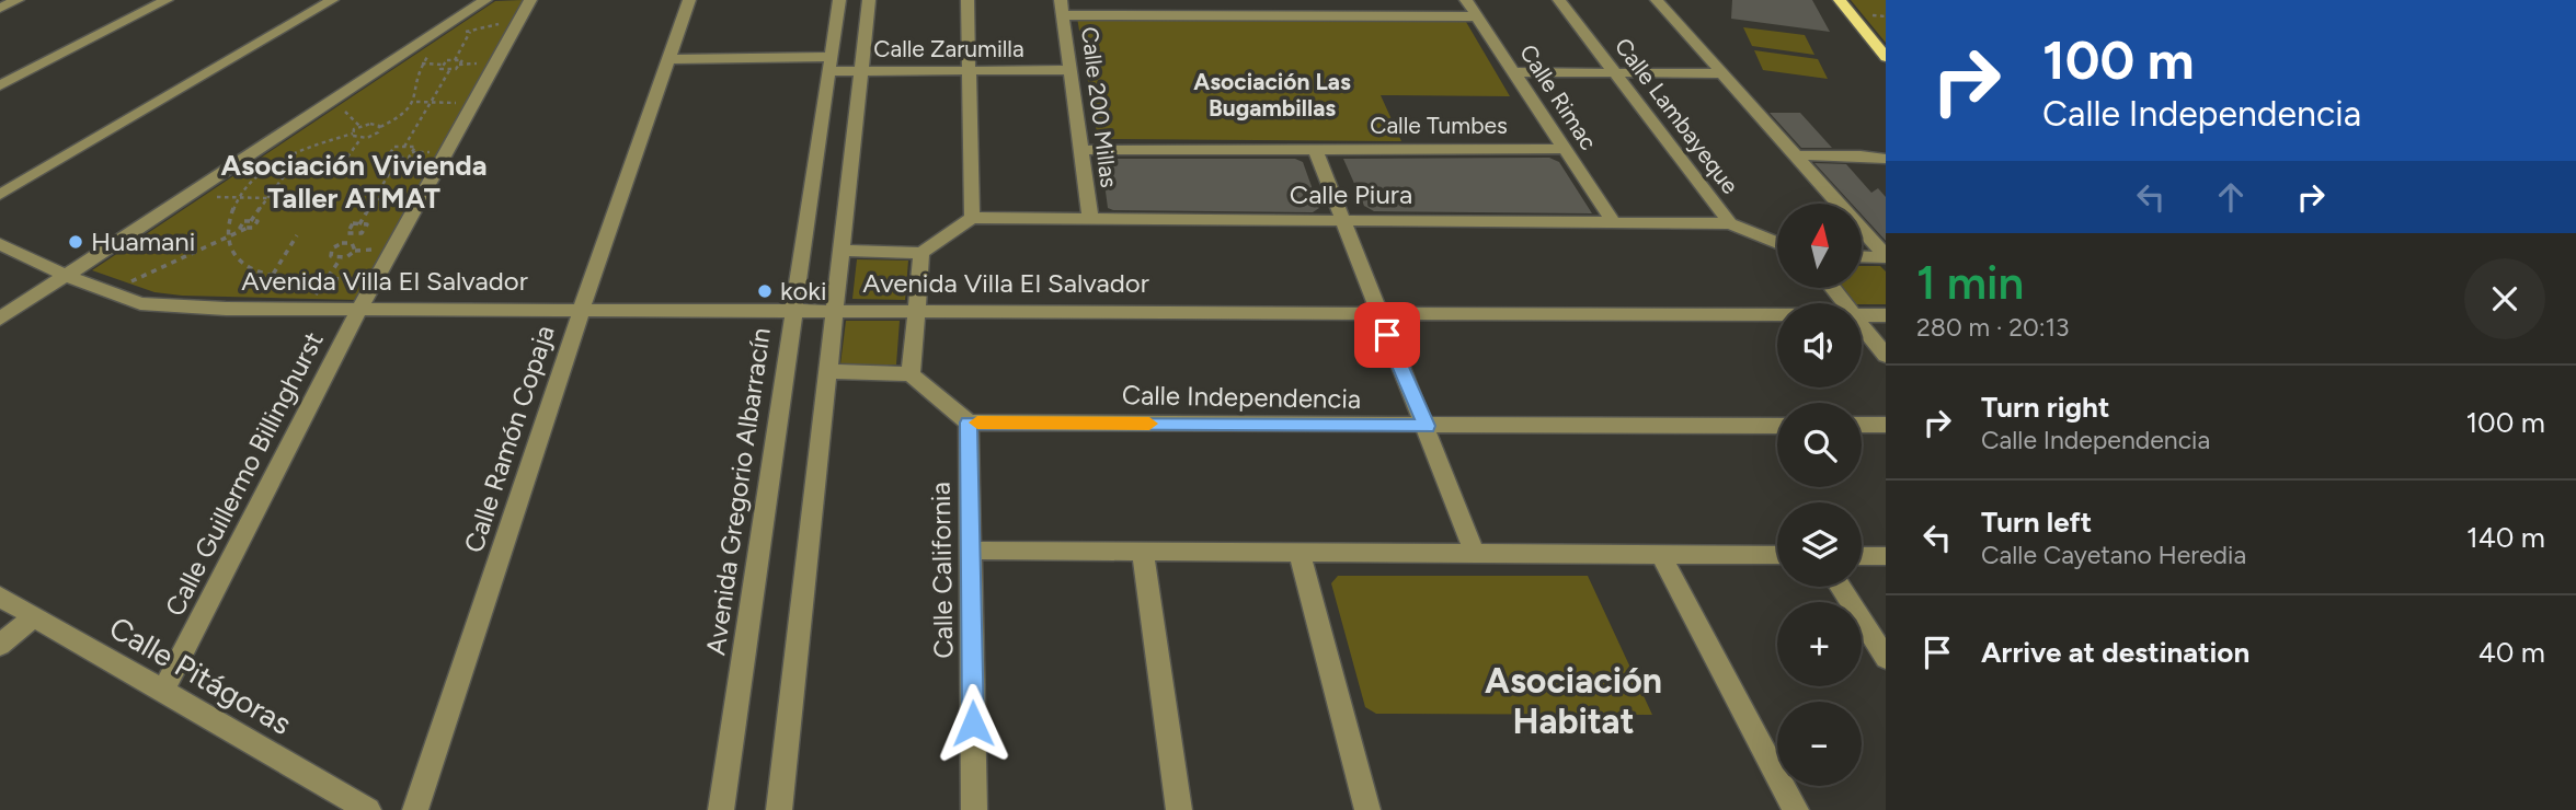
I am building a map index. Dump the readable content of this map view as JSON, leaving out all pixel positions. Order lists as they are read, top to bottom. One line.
{"streets":{"street":["Calle Zarumilla","Calle Rimac","Calle 200 Millas","Calle Lambayeque","Calle Tumbes","Calle Piura","Avenida Villa El Salvador","Calle Independencia","Calle Ramón Copaja","Calle Guillermo Billinghurst","Avenida Gregorio Albarracín","Calle California","Calle Pitágoras"]},"crossings":[["Calle Zarumilla","Calle 200 Millas"],["Calle Zarumilla","Calle Ramón Copaja"],["Calle Zarumilla","Avenida Gregorio Albarracín"],["Calle Rimac","Calle Tumbes"],["Calle Rimac","Calle Piura"],["Calle 200 Millas","Calle Tumbes"],["Calle 200 Millas","Calle Piura"],["Calle Lambayeque","Calle Piura"],["Avenida Villa El Salvador","Calle Ramón Copaja"],["Avenida Villa El Salvador","Calle Guillermo Billinghurst"],["Avenida Villa El Salvador","Avenida Gregorio Albarracín"],["Calle Independencia","Calle California"],["Calle Guillermo Billinghurst","Calle Pitágoras"]],"districts":["Asociación Las Bugambillas","Asociación Vivienda Taller ATMAT","Asociación Habitat"],"places":["Huamani","koki"],"north":"top","page":{"turn":["100 m","Calle Independencia"],"map_buttons":["+","−"],"heading":["1 min","280 m · 20:13"],"list":[{"name":"Turn right","note":"Calle Independencia","value":"100 m"},{"name":"Turn left","note":"Calle Cayetano Heredia","value":"140 m"},{"name":"Arrive at destination","value":"40 m"}]}}
